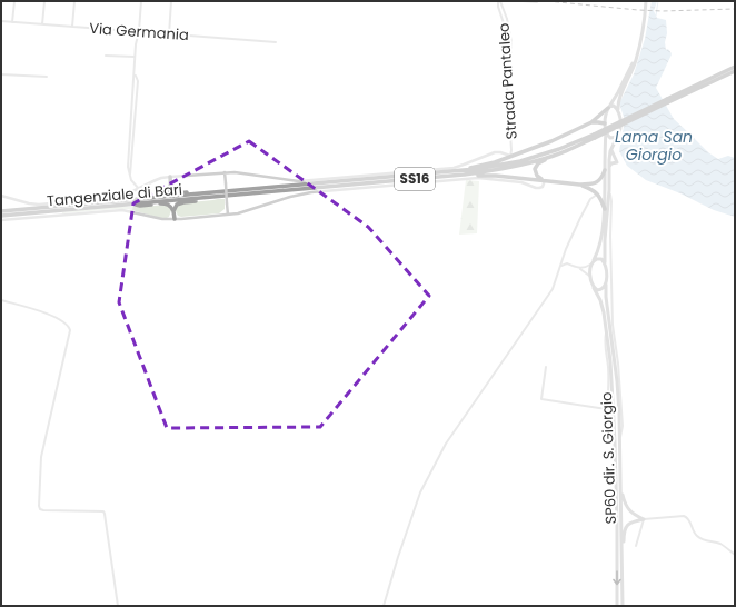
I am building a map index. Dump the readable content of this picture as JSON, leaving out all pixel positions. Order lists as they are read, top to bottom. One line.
{"streets":{"highway":["SS16","Tangenziale di Bari"],"main road":["SP60 dir. S. Giorgio"],"street":["Via Germania","Strada Pantaleo"]},"crossings":[["Strada Pantaleo","SS16"],["SS16","Tangenziale di Bari"]],"water":["Lama San Giorgio"]}
